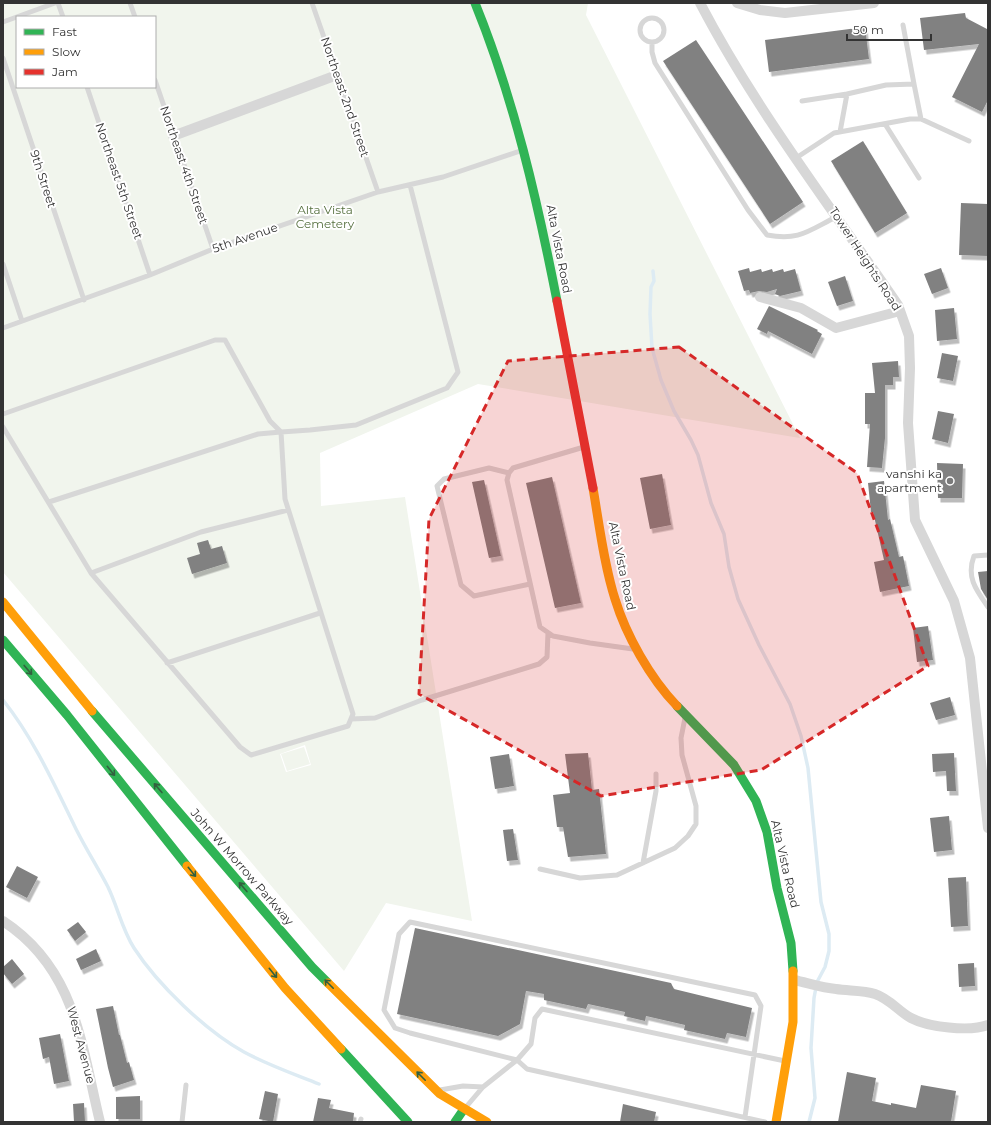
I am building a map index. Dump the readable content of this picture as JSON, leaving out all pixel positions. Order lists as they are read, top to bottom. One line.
{"streets":{"main road":["Alta Vista Road","John W Morrow Parkway"],"street":["Tower Heights Road","West Avenue"],"lane":["Northeast 2nd Street","Northeast 4th Street","9th Street","Northeast 5th Street","5th Avenue"]},"crossings":[["Northeast 2nd Street","5th Avenue"],["Northeast 4th Street","5th Avenue"],["9th Street","5th Avenue"],["Northeast 5th Street","5th Avenue"],["5th Avenue","Alta Vista Road"]],"parks":["Alta Vista Cemetery"],"places":["vanshi ka apartment"],"legend":["Fast","Slow","Jam"],"scale_bar":"50 m"}
